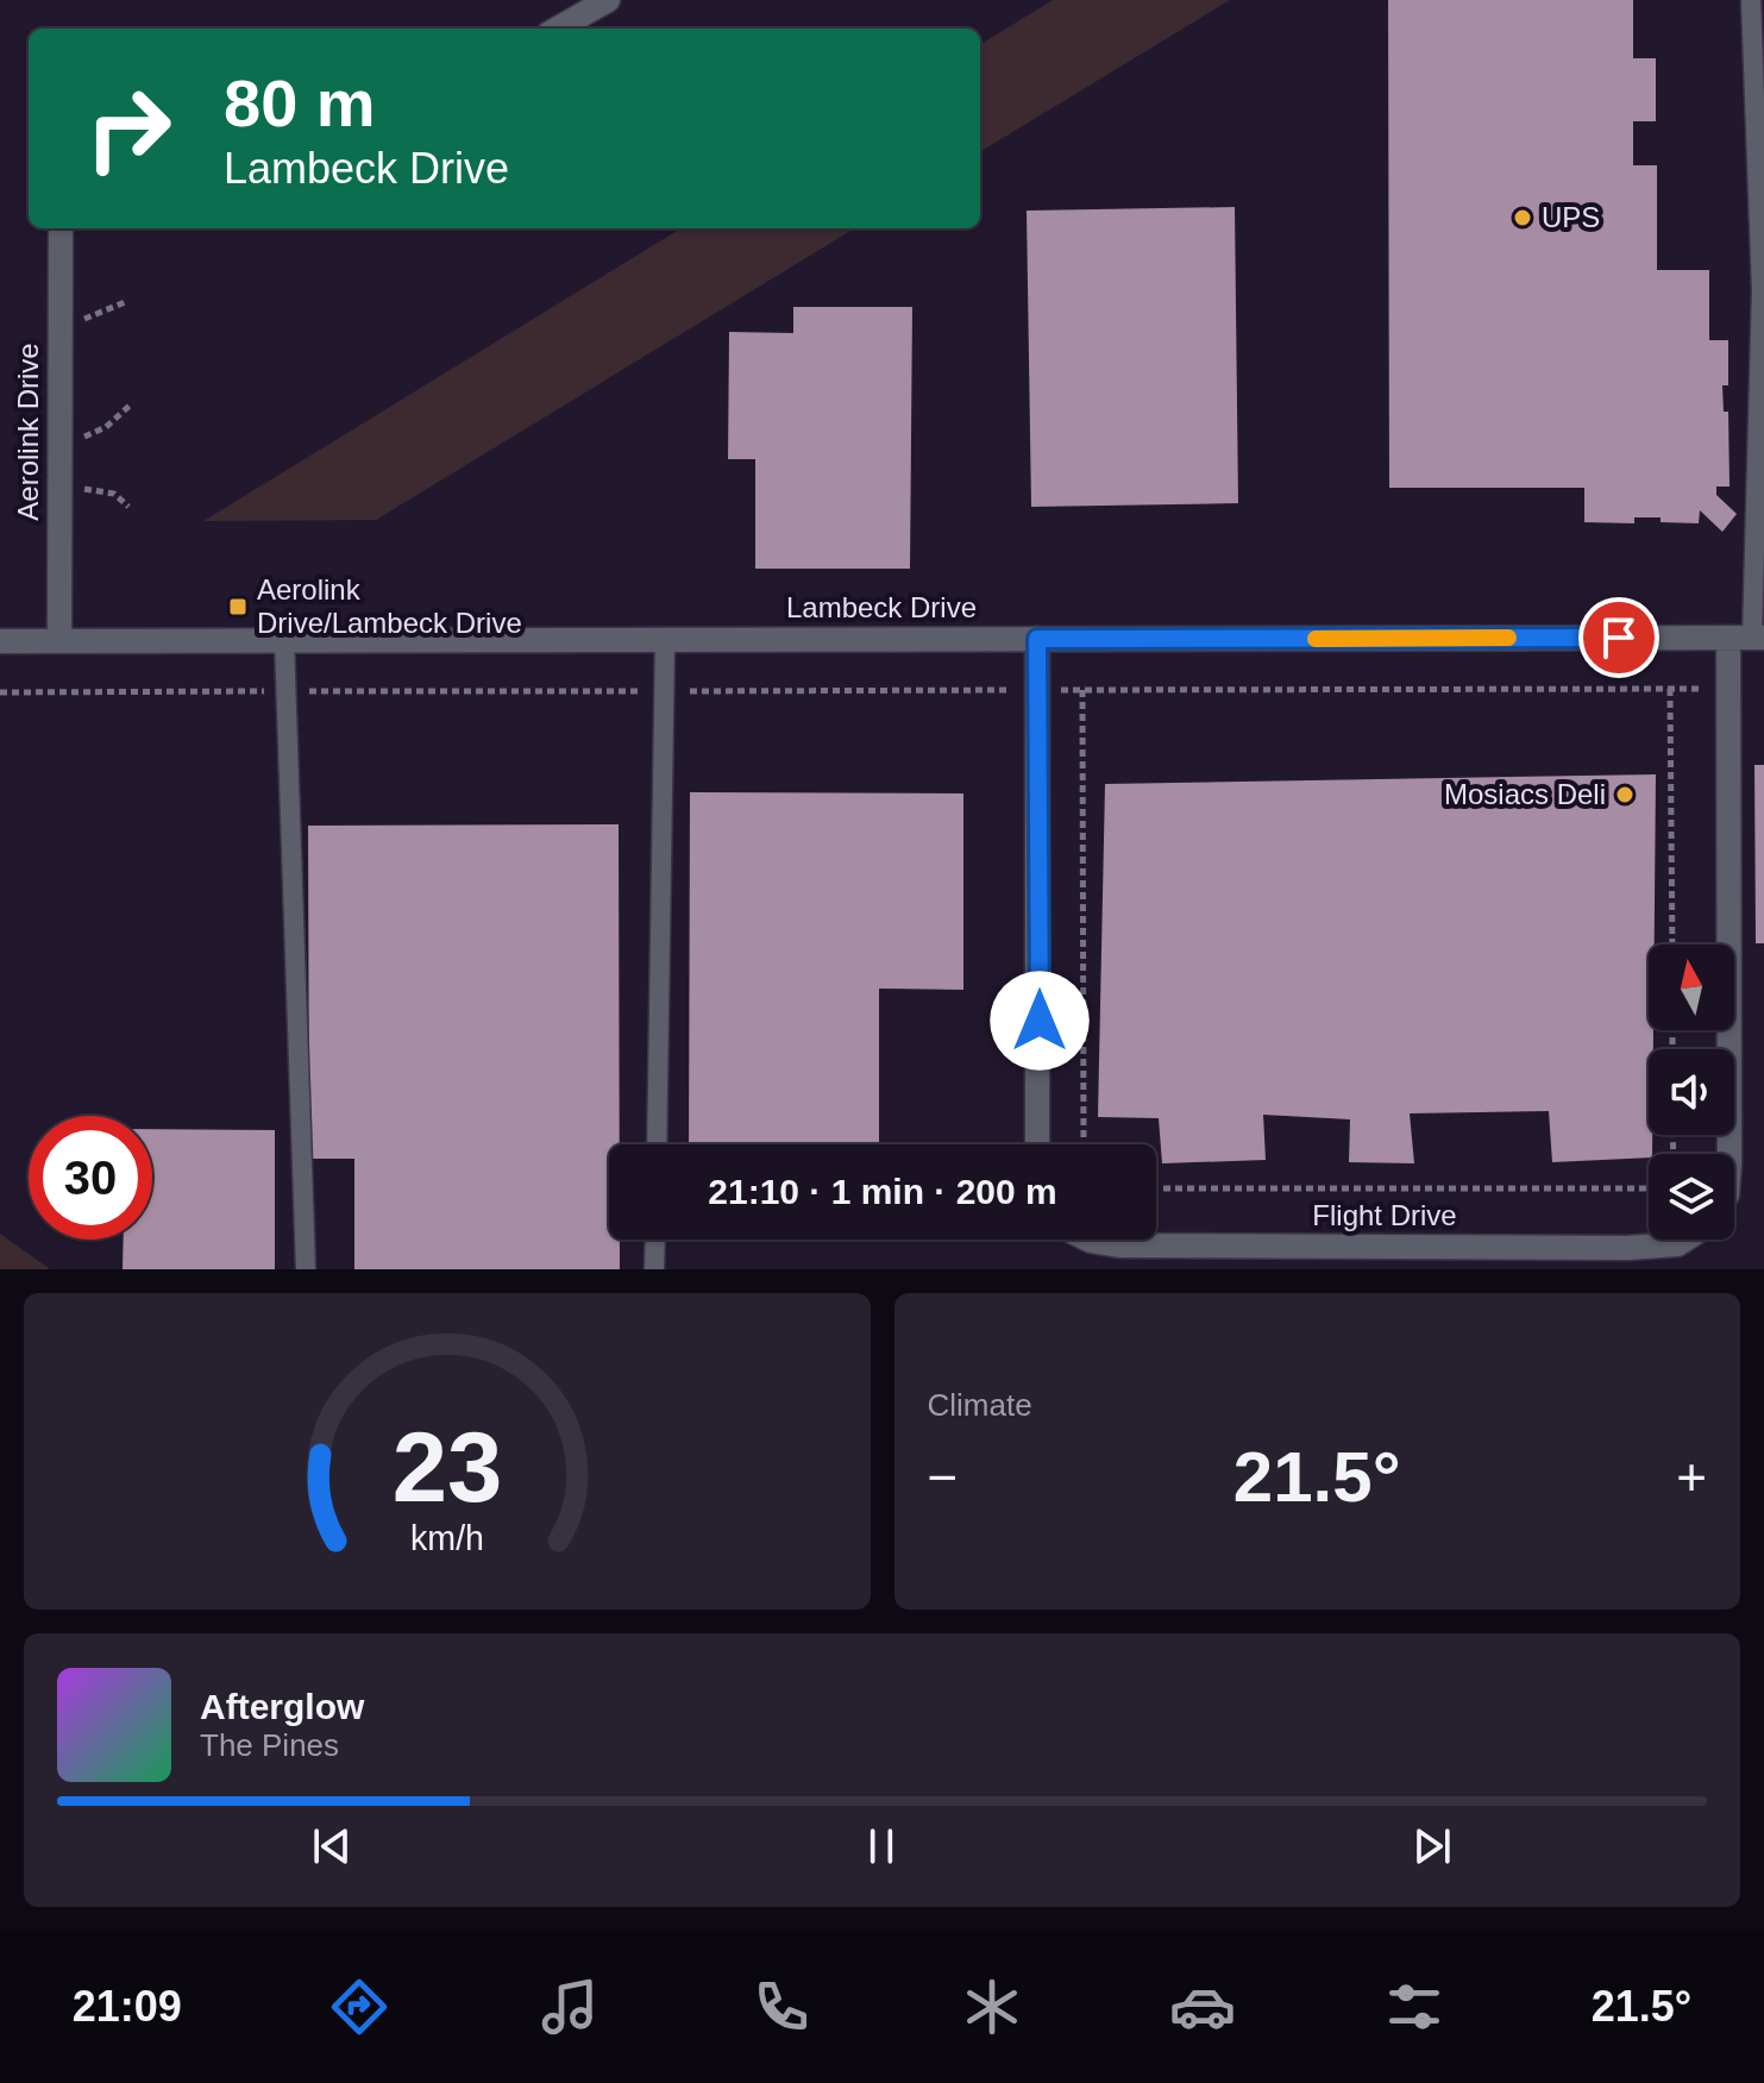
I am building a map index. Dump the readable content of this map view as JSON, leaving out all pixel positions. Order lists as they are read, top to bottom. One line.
{"streets":{"street":["Aerolink Drive","Lambeck Drive","Flight Drive"]},"crossings":[["Aerolink Drive","Lambeck Drive"]],"places":{"other":["UPS","Mosiacs Deli"],"transit":["Aerolink Drive/Lambeck Drive"]},"north":"top","page":{"turn":["80 m","Lambeck Drive"],"limit":"30","trip":"21:10 · 1 min · 200 m","tile":"Climate","heat":["−","21.5°","+"],"song":["Afterglow","The Pines"],"tabs":["21:09","21.5°"],"gauge":["23","km/h"]}}
